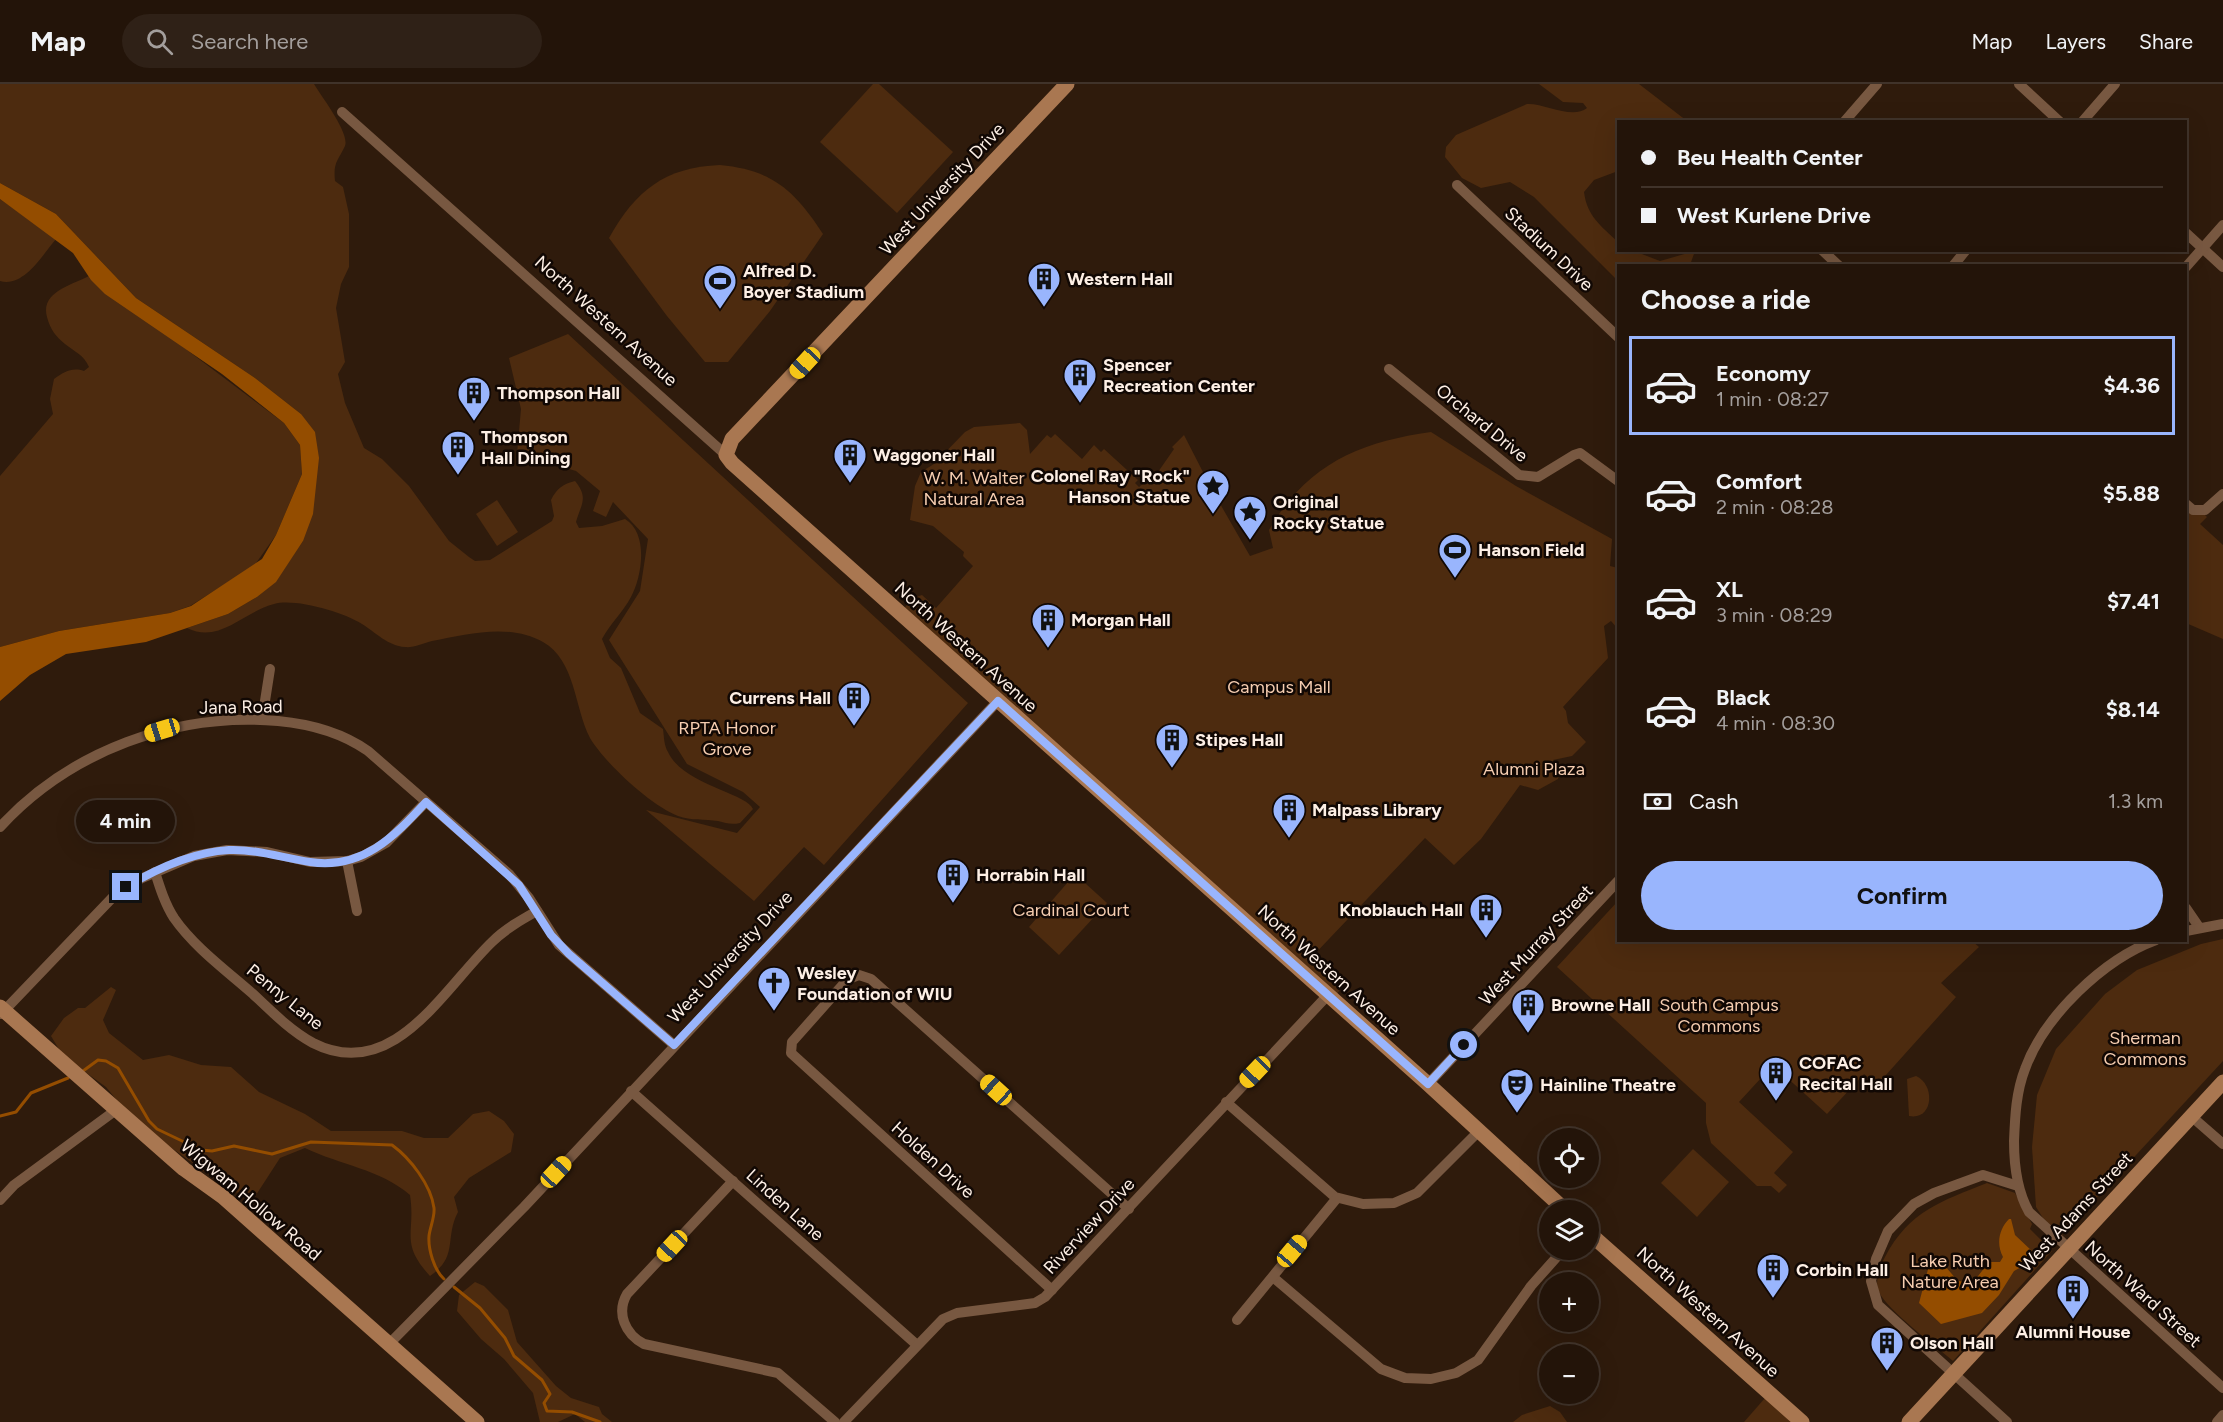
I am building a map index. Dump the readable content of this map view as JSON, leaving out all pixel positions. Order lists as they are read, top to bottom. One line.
{"streets":{"street":["West University Drive","Stadium Drive","North Western Avenue","Orchard Drive","Jana Road","West Murray Street","Penny Lane","Holden Drive","Wigwam Hollow Road","Linden Lane","West Adams Street","Riverview Drive","North Ward Street"]},"crossings":[["West University Drive","North Western Avenue"],["West University Drive","Jana Road"],["West University Drive","Wigwam Hollow Road"],["West University Drive","Linden Lane"],["North Western Avenue","West Murray Street"],["North Western Avenue","Riverview Drive"],["Jana Road","Penny Lane"],["Holden Drive","Riverview Drive"],["Linden Lane","Riverview Drive"],["West Adams Street","North Ward Street"]],"parks":["W. M. Walter Natural Area","Campus Mall","RPTA Honor Grove","Alumni Plaza","Cardinal Court","South Campus Commons","Sherman Commons","Lake Ruth Nature Area"],"places":{"building":["Western Hall","Spencer Recreation Center","Thompson Hall","Thompson Hall Dining","Waggoner Hall","Morgan Hall","Currens Hall","Stipes Hall","Malpass Library","Horrabin Hall","Knoblauch Hall","Browne Hall","COFAC Recital Hall","Corbin Hall","Alumni House","Olson Hall"],"sports":["Alfred D. Boyer Stadium","Hanson Field"],"place":["Colonel Ray \"Rock\" Hanson Statue","Original Rocky Statue"],"church":["Wesley Foundation of WIU"],"theatre":["Hainline Theatre"]},"page":{"header":"Map","search":"Search here","nav":["Map","Layers","Share"],"banner":["Beu Health Center","West Kurlene Drive"],"heading":"Choose a ride","list":[{"name":"Economy","note":"1 min · 08:27","value":"$4.36"},{"name":"Comfort","note":"2 min · 08:28","value":"$5.88"},{"name":"XL","note":"3 min · 08:29","value":"$7.41"},{"name":"Black","note":"4 min · 08:30","value":"$8.14"}],"pay":["Cash","1.3 km"],"bubble":"4 min","buttons":"Confirm","map_buttons":["+","−"]}}
